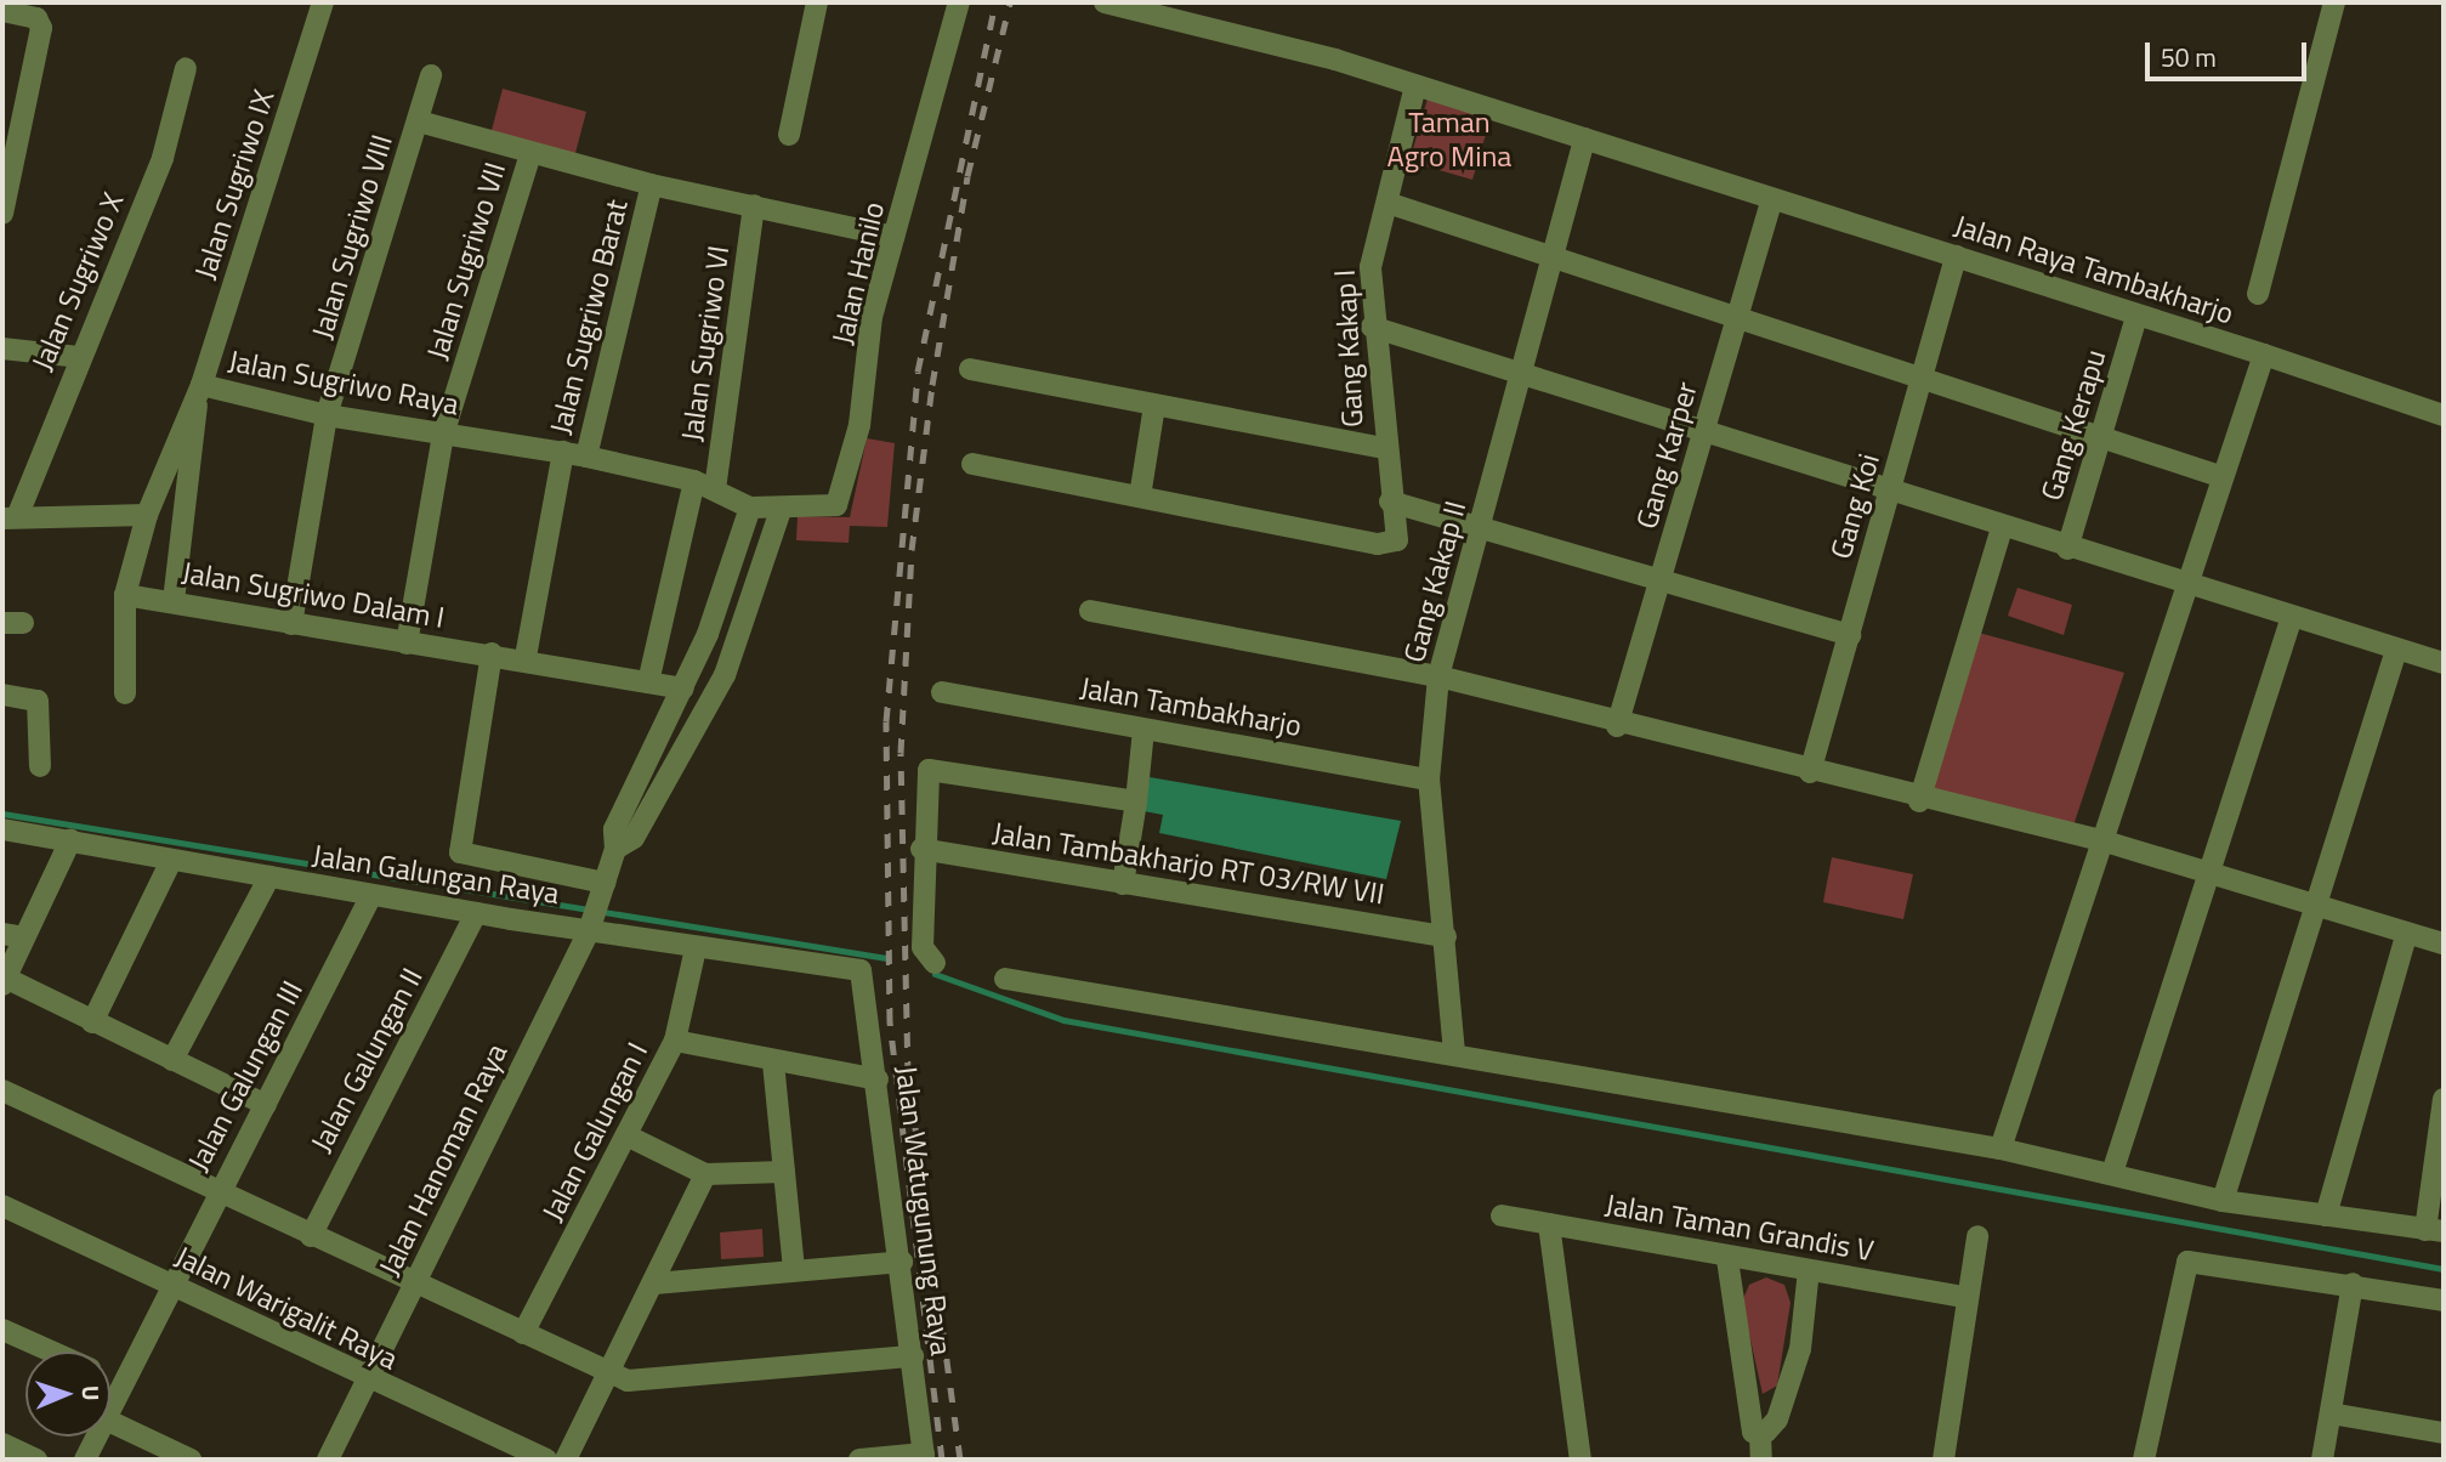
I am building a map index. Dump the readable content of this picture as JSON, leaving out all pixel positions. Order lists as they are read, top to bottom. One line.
{"streets":{"street":["Jalan Sugriwo IX","Jalan Sugriwo VIII","Jalan Sugriwo VII","Jalan Raya Tambakharjo","Jalan Hanilo","Jalan Sugriwo X","Jalan Sugriwo Barat","Jalan Sugriwo VI","Gang Kakap I","Jalan Sugriwo Raya","Gang Kerapu","Gang Karper","Gang Koi","Gang Kakap II","Jalan Sugriwo Dalam I","Jalan Tambakharjo","Jalan Tambakharjo RT 03/RW VII","Jalan Galungan Raya","Jalan Galungan II","Jalan Galungan III","Jalan Galungan I","Jalan Hanoman Raya","Jalan Watugunung Raya","Jalan Taman Grandis V","Jalan Warigalit Raya"]},"crossings":[["Jalan Sugriwo IX","Jalan Sugriwo Raya"],["Jalan Sugriwo VIII","Jalan Sugriwo Raya"],["Jalan Sugriwo VIII","Jalan Sugriwo Dalam I"],["Jalan Sugriwo VII","Jalan Sugriwo Raya"],["Jalan Sugriwo VII","Jalan Sugriwo Dalam I"],["Jalan Raya Tambakharjo","Gang Kakap I"],["Jalan Raya Tambakharjo","Gang Kerapu"],["Jalan Raya Tambakharjo","Gang Karper"],["Jalan Raya Tambakharjo","Gang Koi"],["Jalan Raya Tambakharjo","Gang Kakap II"],["Jalan Hanilo","Jalan Sugriwo Raya"],["Jalan Sugriwo Barat","Jalan Sugriwo Raya"],["Jalan Sugriwo VI","Jalan Sugriwo Raya"],["Jalan Sugriwo Raya","Jalan Sugriwo Dalam I"],["Gang Kakap II","Jalan Tambakharjo"],["Gang Kakap II","Jalan Tambakharjo RT 03/RW VII"],["Jalan Galungan Raya","Jalan Galungan II"],["Jalan Galungan Raya","Jalan Galungan III"],["Jalan Galungan Raya","Jalan Galungan I"],["Jalan Galungan Raya","Jalan Hanoman Raya"],["Jalan Galungan Raya","Jalan Watugunung Raya"],["Jalan Galungan III","Jalan Warigalit Raya"],["Jalan Hanoman Raya","Jalan Warigalit Raya"]],"parks":["Taman Agro Mina"],"scale_bar":"50 m","north":"right"}
